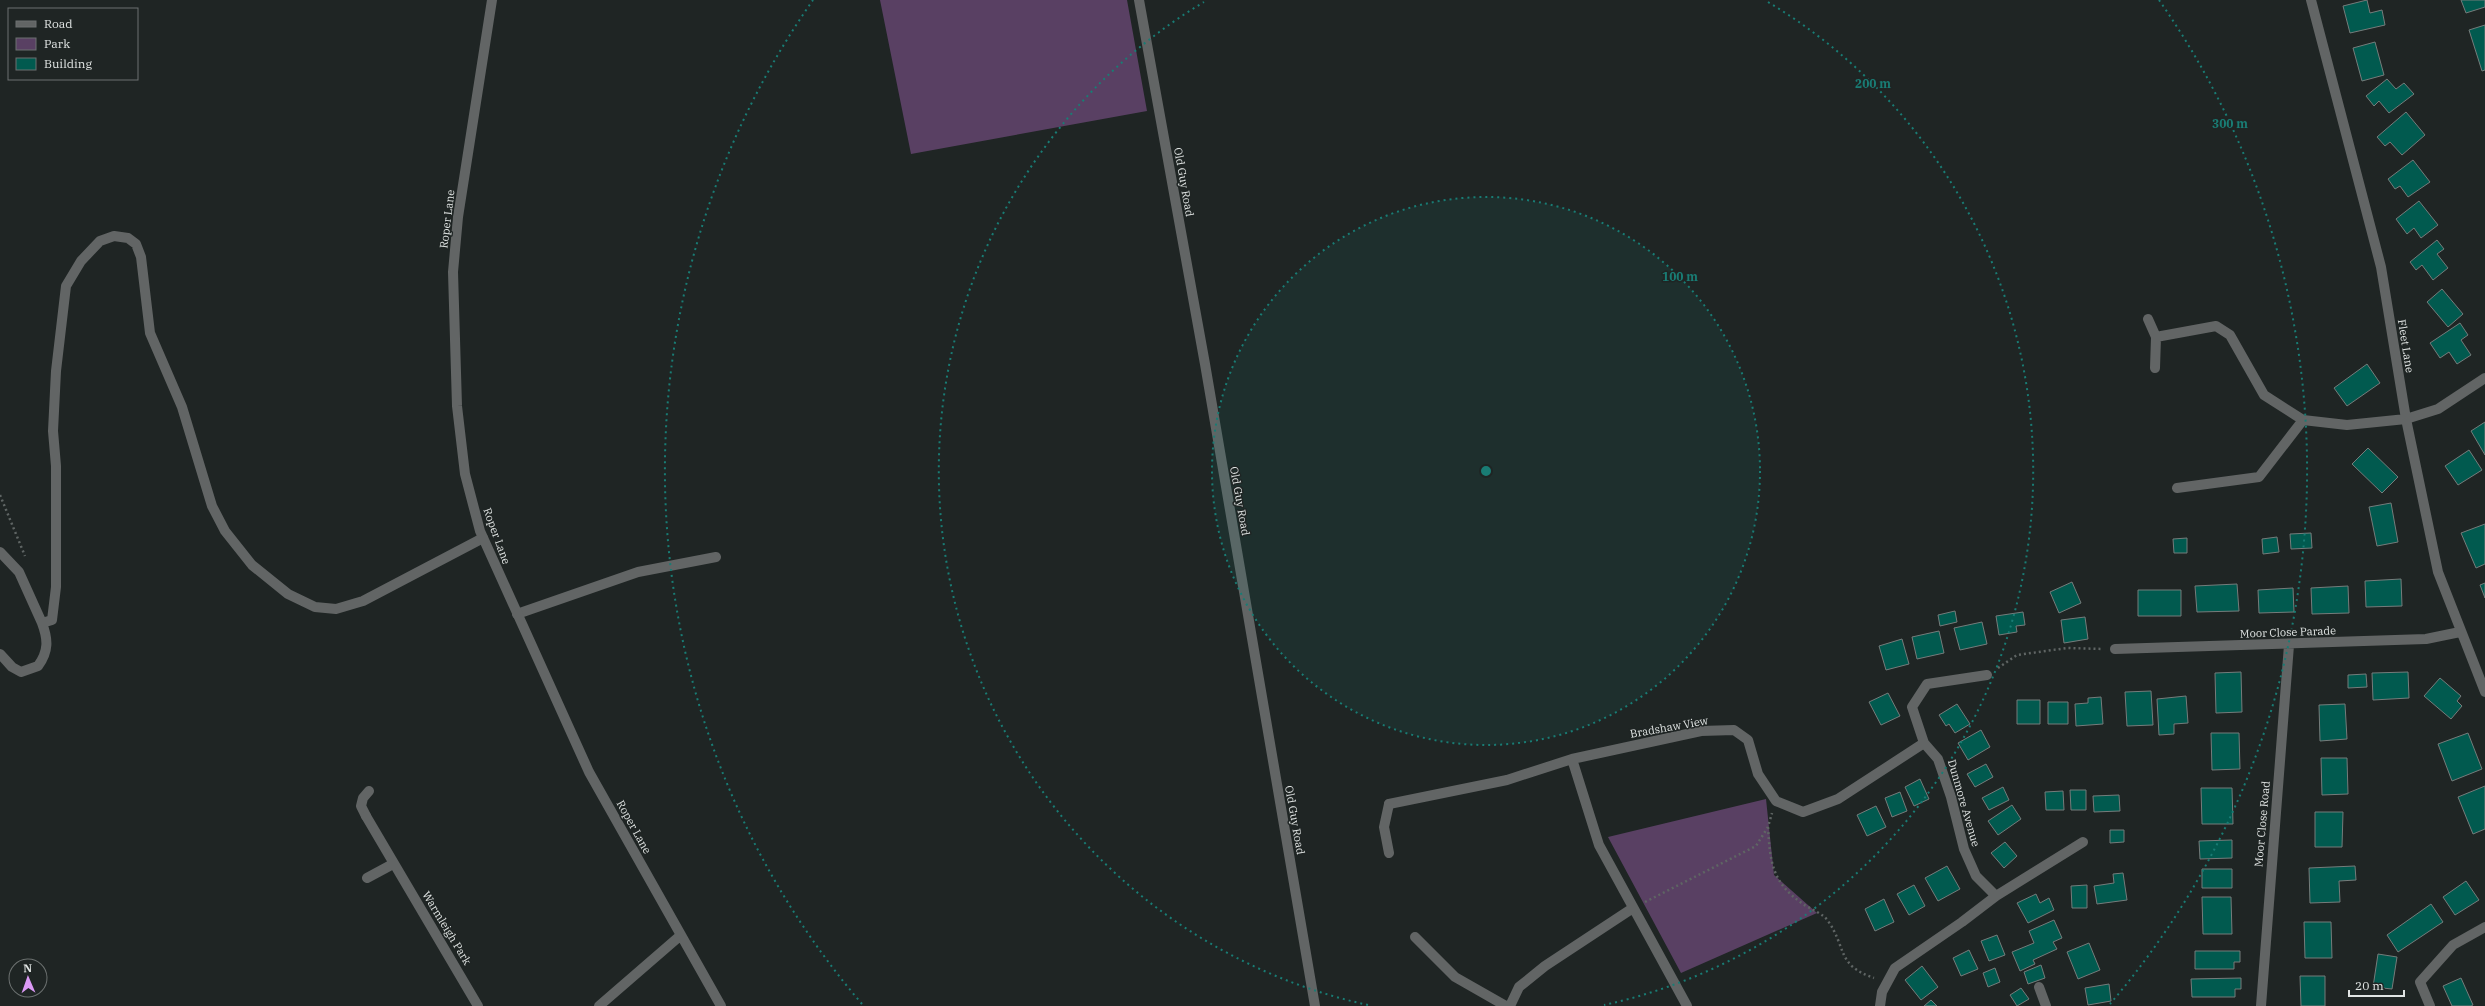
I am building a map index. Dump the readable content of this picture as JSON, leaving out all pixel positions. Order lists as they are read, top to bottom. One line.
{"streets":{"street":["Old Guy Road","Roper Lane","Fleet Lane","Moor Close Parade","Bradshaw View","Dunmore Avenue","Moor Close Road","Warmleigh Park"]},"crossings":[["Fleet Lane","Moor Close Parade"],["Moor Close Parade","Moor Close Road"]],"legend":["Road","Park","Building"],"scale_bar":"20 m","north":"top","rings":["200 m","300 m","100 m"]}
